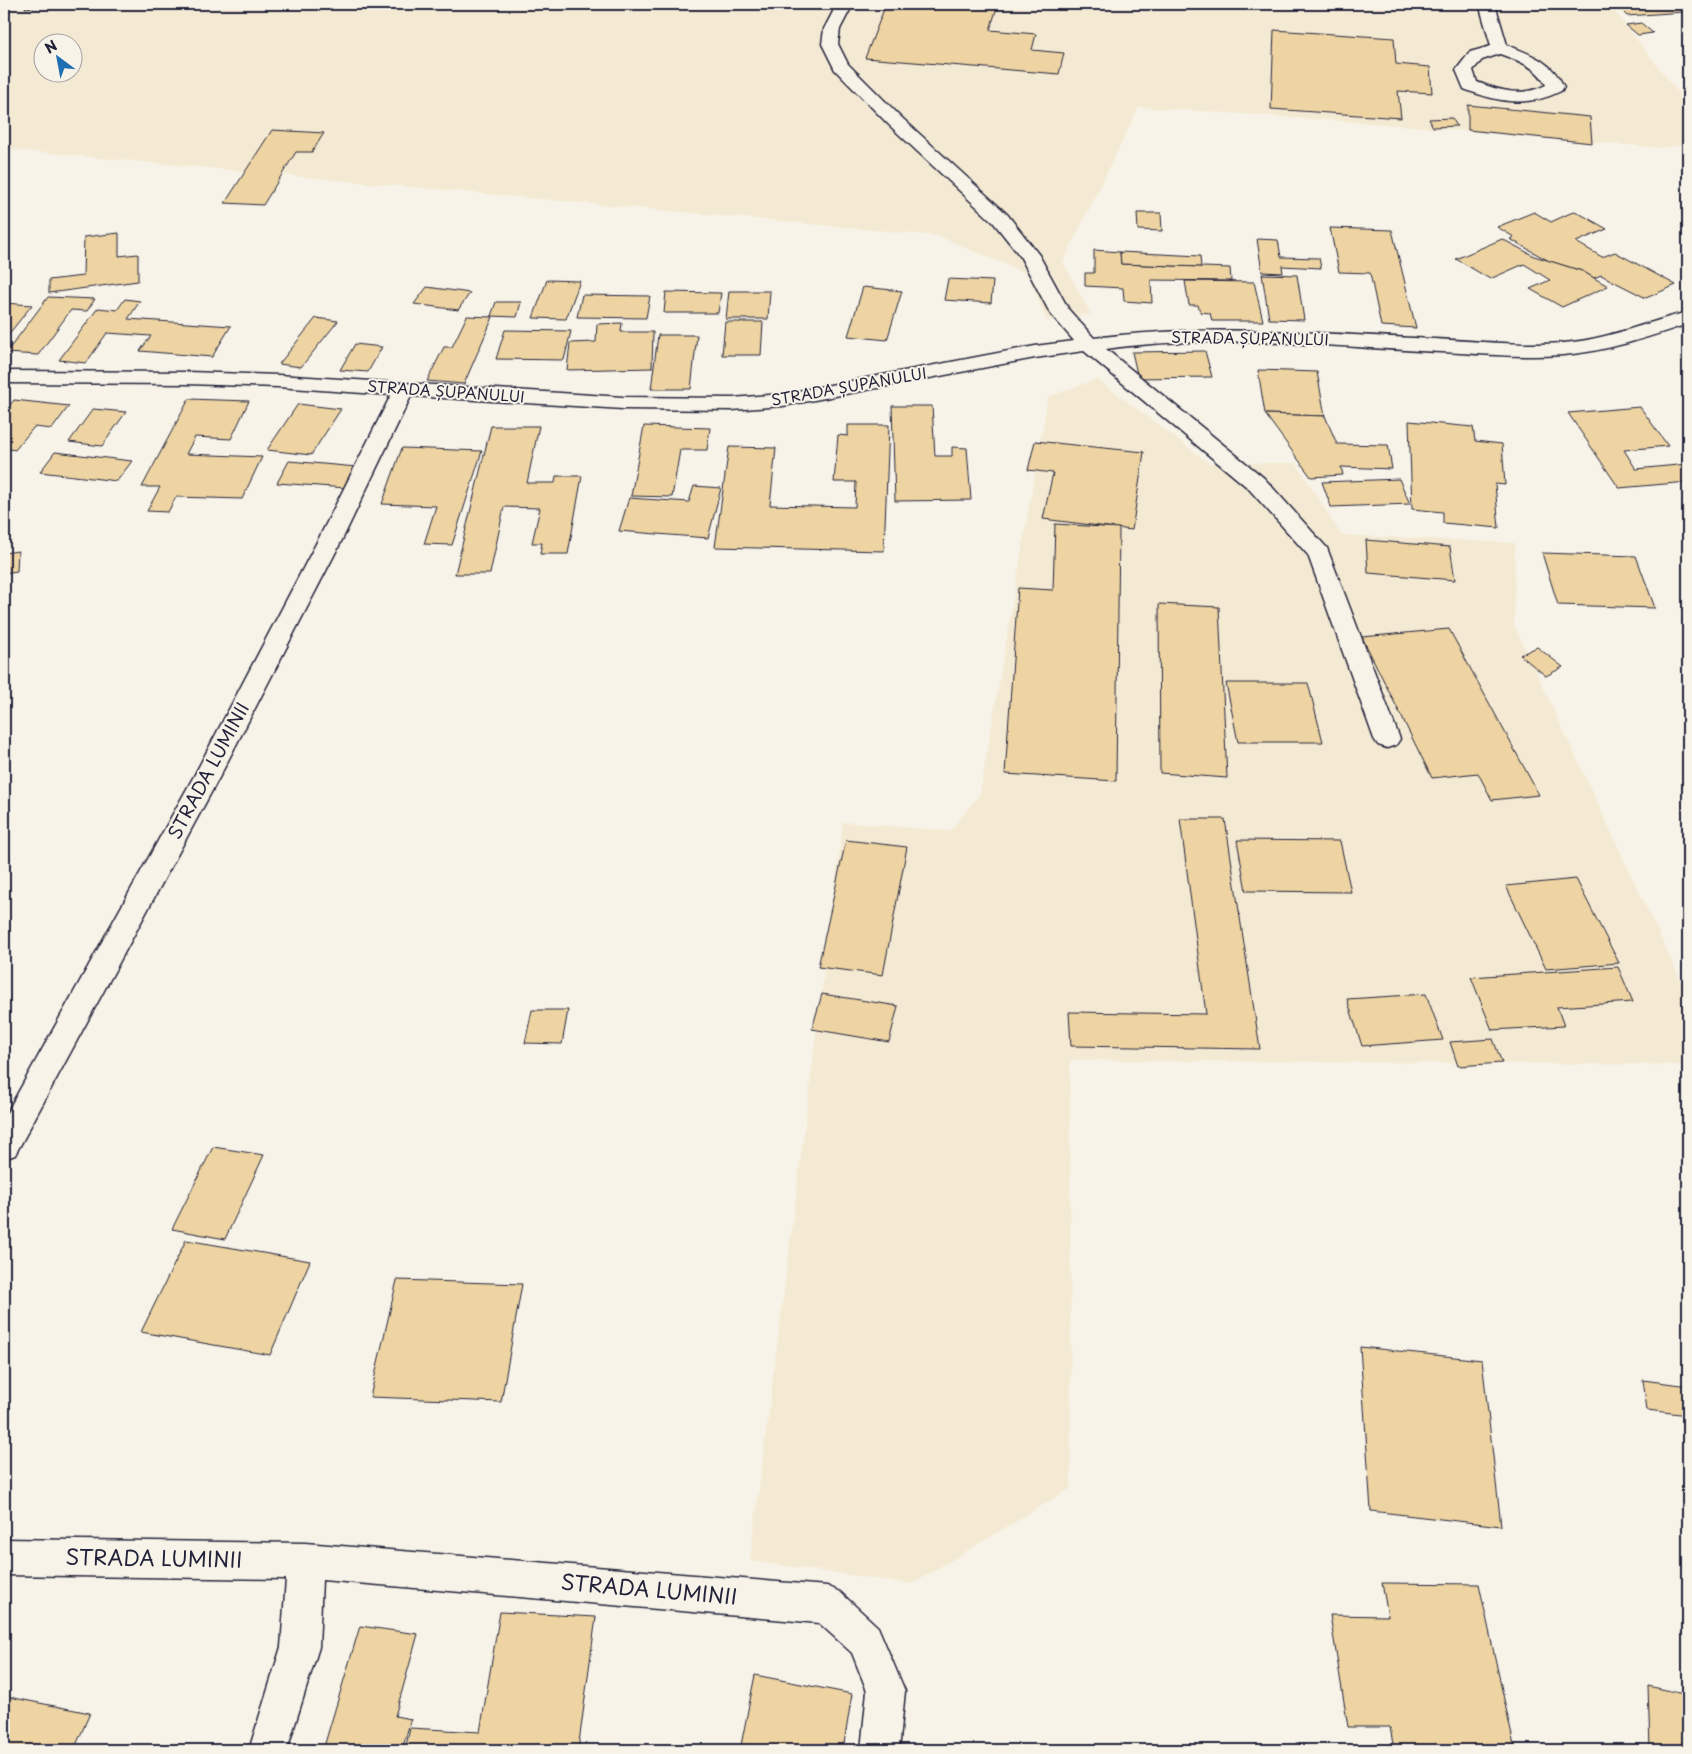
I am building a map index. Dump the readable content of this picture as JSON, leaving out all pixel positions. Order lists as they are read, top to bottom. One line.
{"streets":{"street":["STRADA ȘUPANULUI","STRADA LUMINII"]},"crossings":[["STRADA ȘUPANULUI","STRADA LUMINII"]],"north":"top left"}
